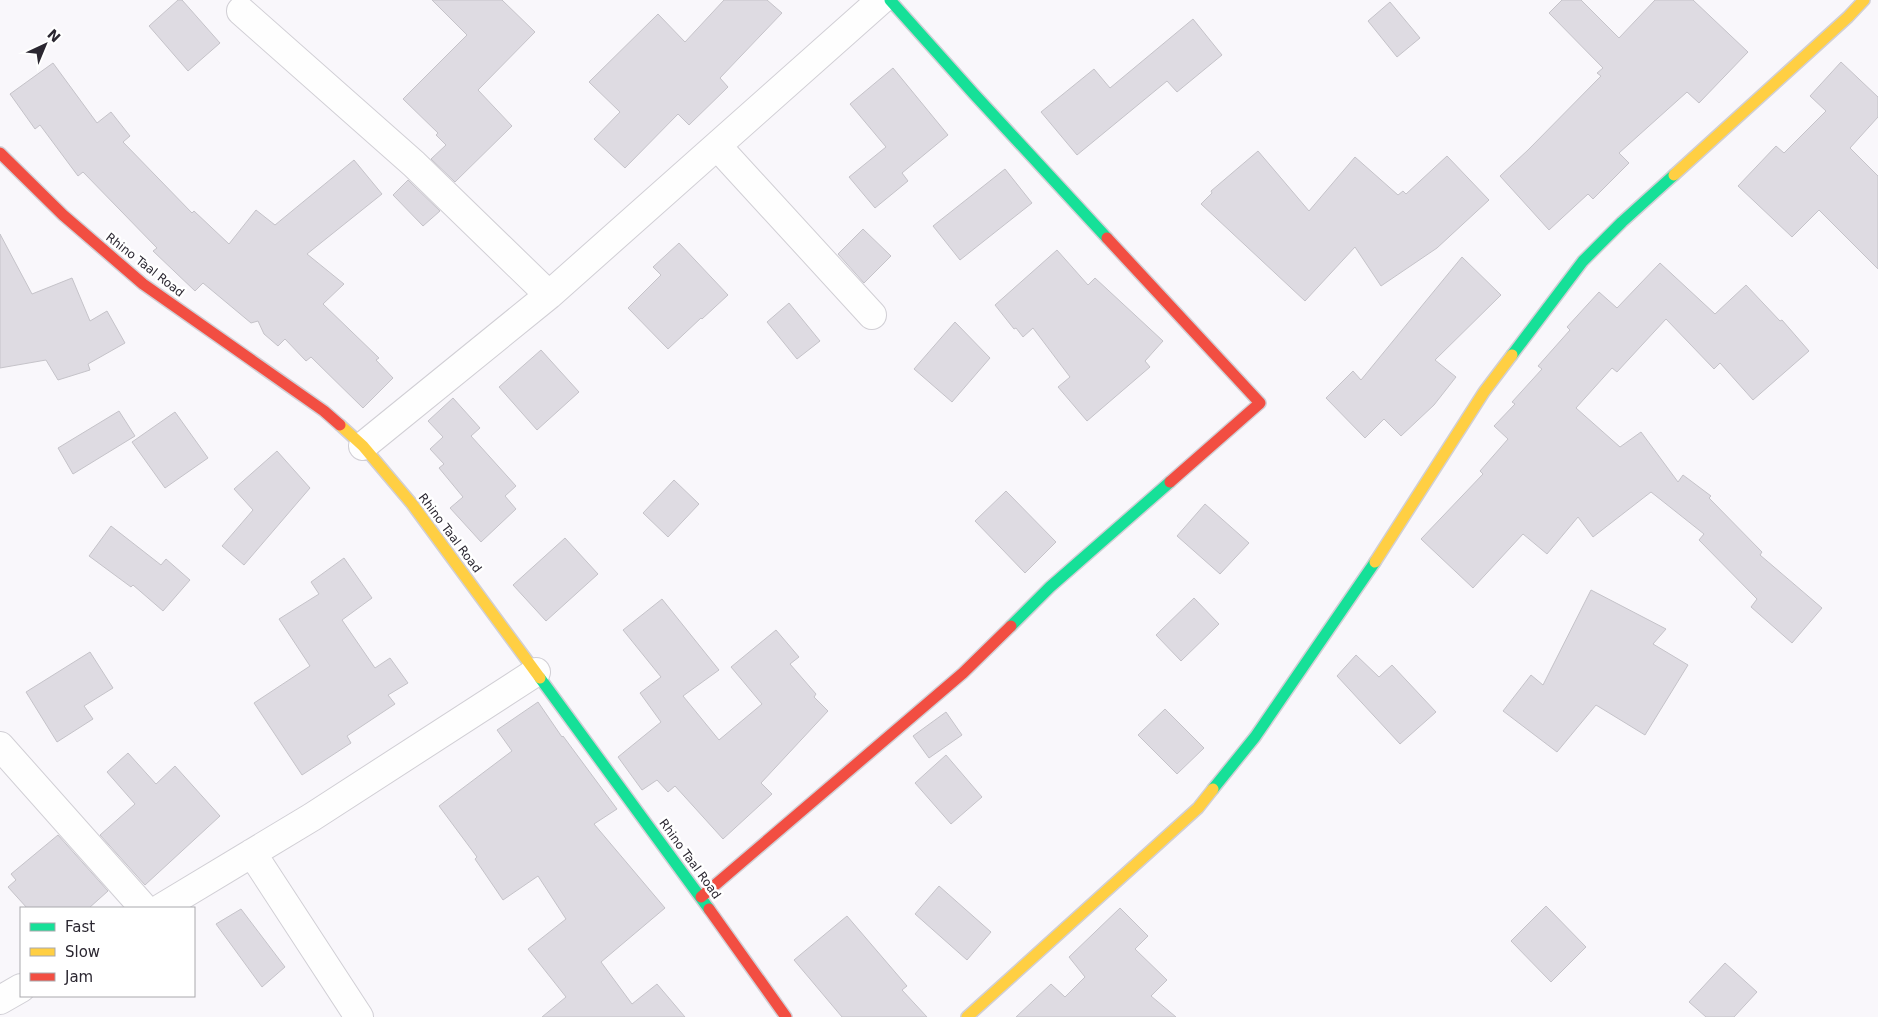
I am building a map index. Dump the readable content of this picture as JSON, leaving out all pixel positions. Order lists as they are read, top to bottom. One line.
{"streets":{"street":["Rhino Taal Road"]},"legend":["Fast","Slow","Jam"],"north":"top right"}
